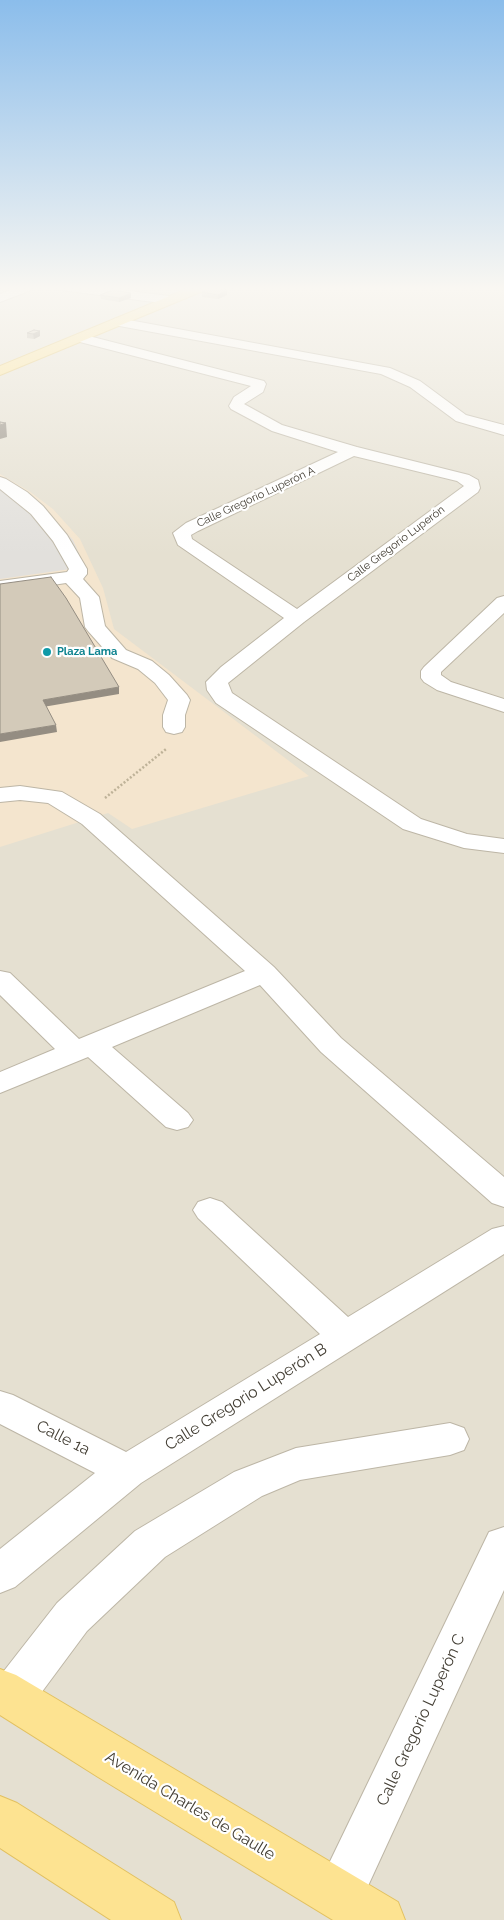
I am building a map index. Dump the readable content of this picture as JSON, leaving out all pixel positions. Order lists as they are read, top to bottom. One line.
{"streets":{"main road":["Avenida Charles de Gaulle"],"street":["Calle Gregorio Luperón A","Calle Gregorio Luperón","Calle Gregorio Luperón B","Calle 1a","Calle Gregorio Luperón C"]},"crossings":[["Calle Gregorio Luperón A","Calle Gregorio Luperón"],["Calle Gregorio Luperón B","Calle 1a"],["Calle Gregorio Luperón C","Avenida Charles de Gaulle"]],"places":["Plaza Lama"]}
